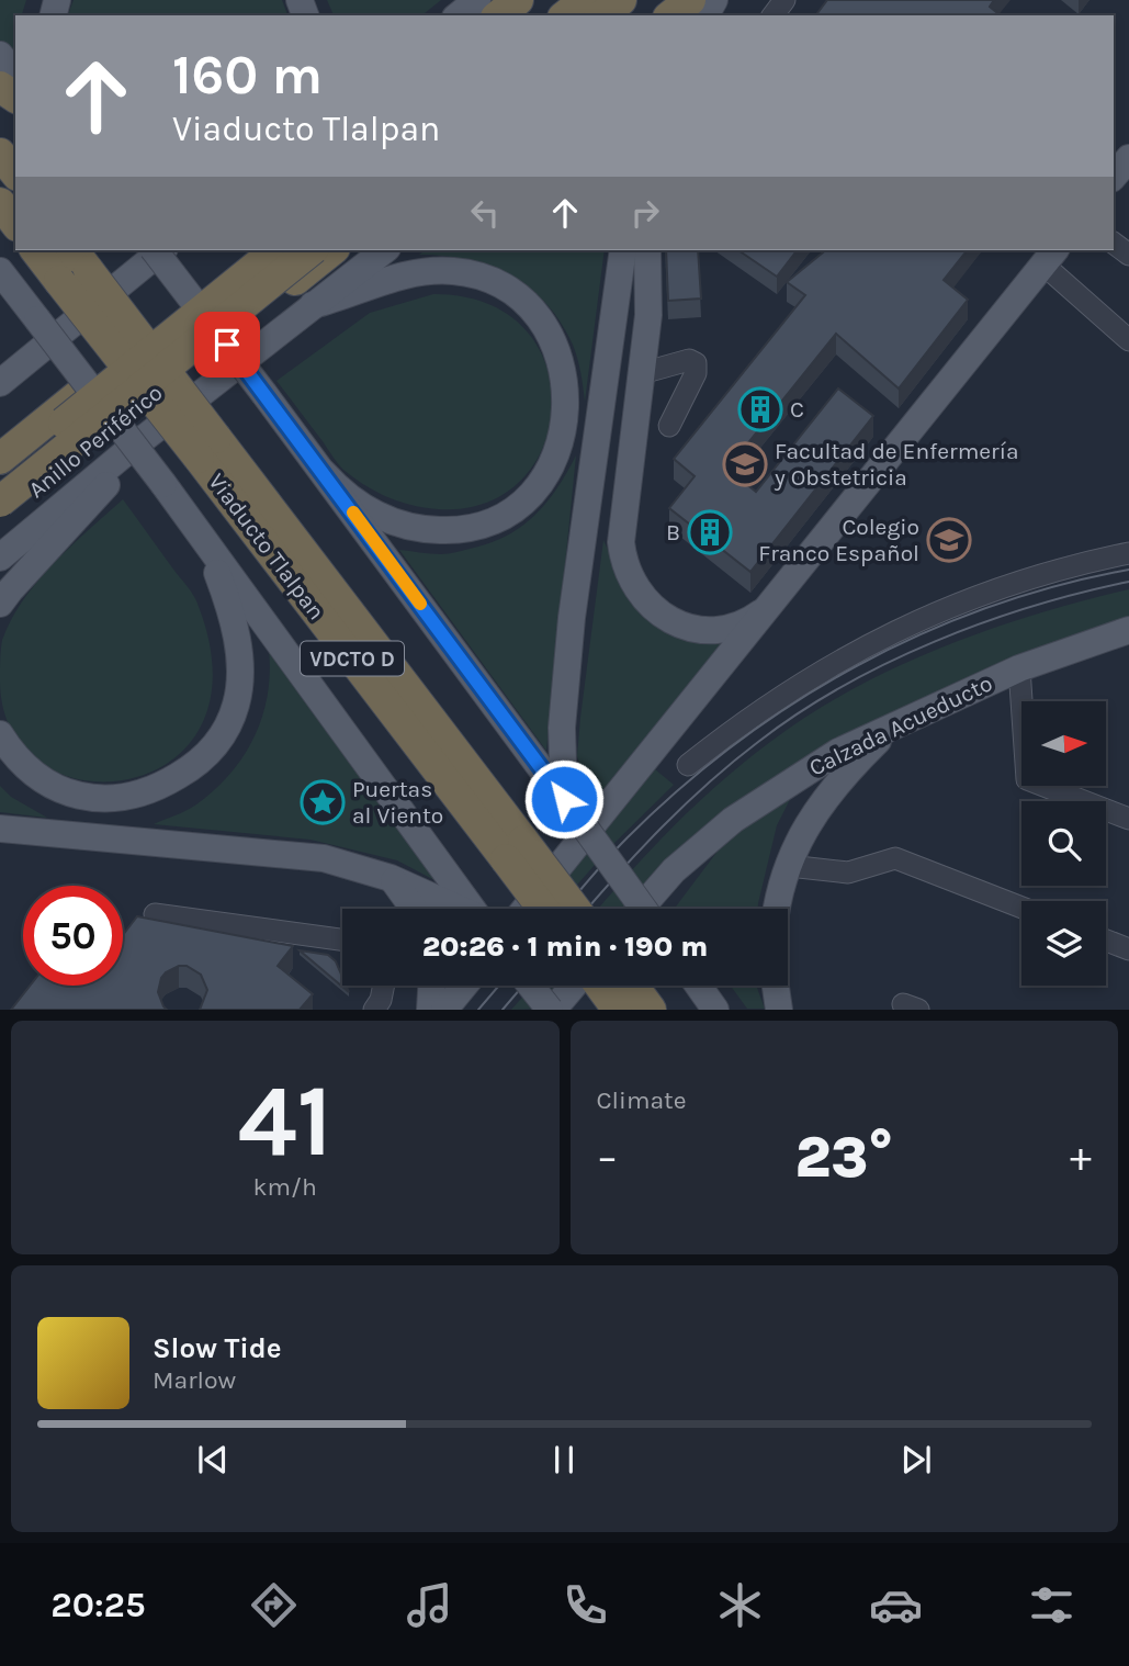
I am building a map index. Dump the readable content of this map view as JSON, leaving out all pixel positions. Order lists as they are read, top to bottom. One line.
{"streets":{"highway":["Anillo Periférico","Viaducto Tlalpan","VDCTO D"],"main road":["Calzada Acueducto"]},"places":{"building":["C","B"],"school or university":["Facultad de Enfermería y Obstetricia","Colegio Franco Español"],"place":["Puertas al Viento"]},"north":"right","page":{"turn":["160 m","Viaducto Tlalpan"],"limit":"50","trip":"20:26 · 1 min · 190 m","tile":[["41","km/h"],"Climate"],"heat":["−","23°","+"],"song":["Slow Tide","Marlow"],"tabs":"20:25"}}
